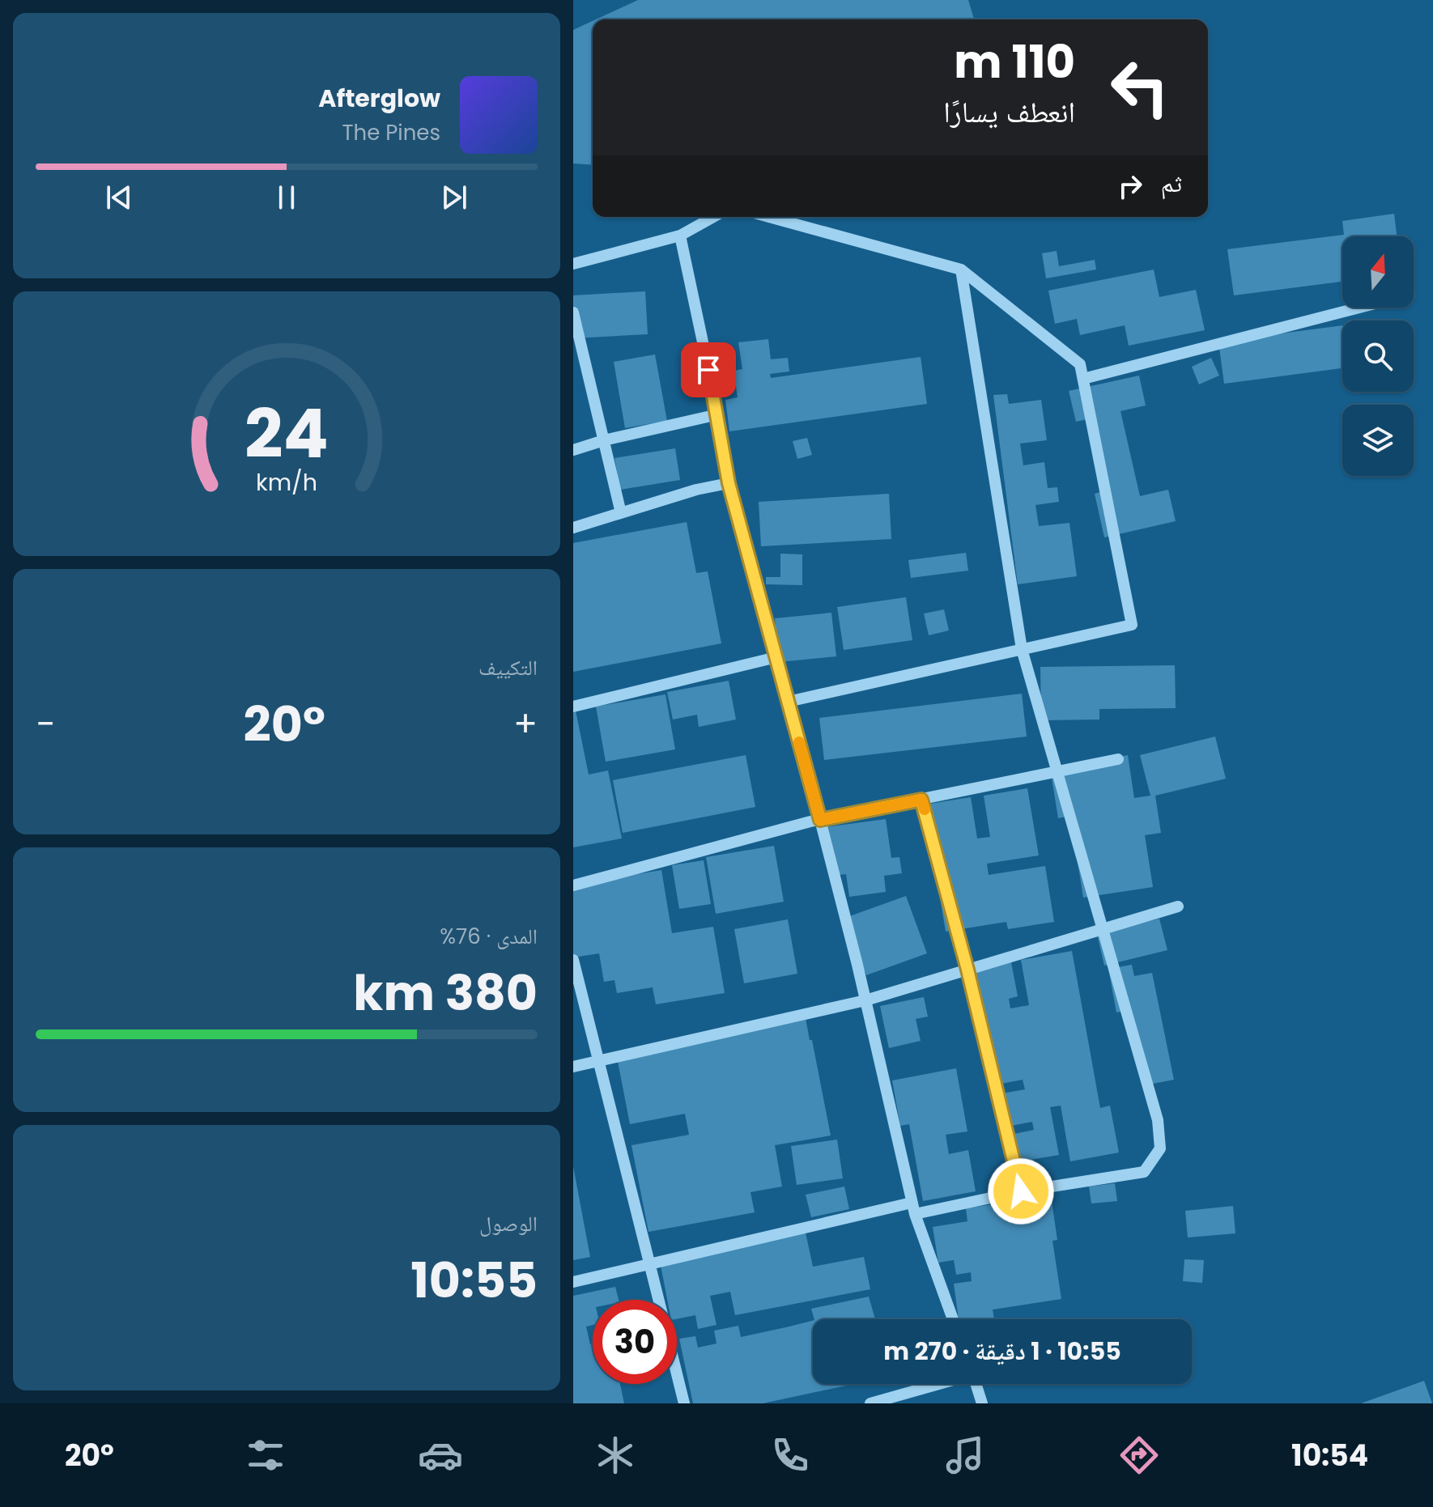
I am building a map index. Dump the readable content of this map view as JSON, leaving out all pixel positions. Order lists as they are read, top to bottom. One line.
{"north":"top","page":{"turn":["110 m","انعطف يسارًا"],"song":["Afterglow","The Pines"],"then":"ثم","tile":["التكييف",["المدى · 76%","380 km"],["الوصول","10:55"]],"heat":["−","20°","+"],"limit":"30","trip":"10:55 · 1 دقيقة · 270 m","tabs":["10:54","20°"],"gauge":["24","km/h"]}}
